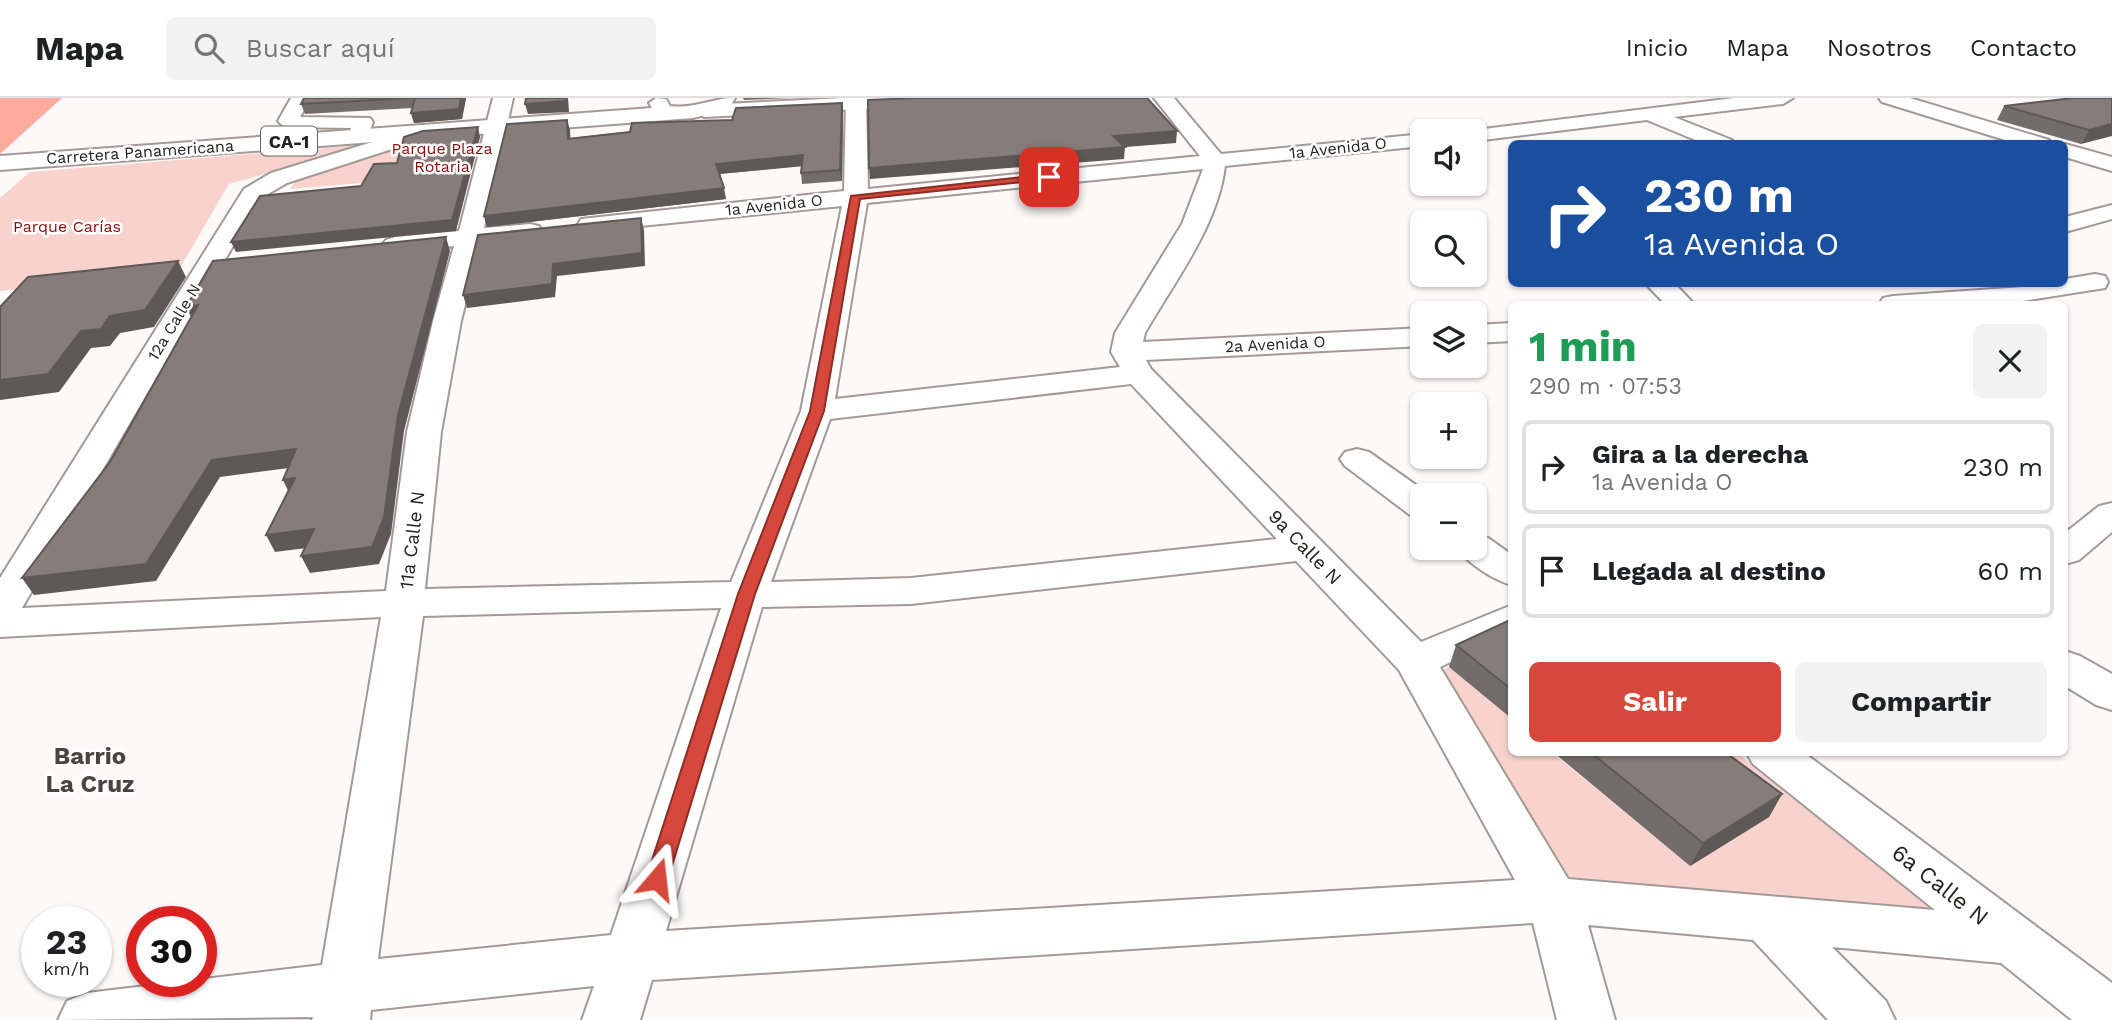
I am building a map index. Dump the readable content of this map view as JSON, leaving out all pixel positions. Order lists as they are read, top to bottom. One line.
{"streets":{"main road":["CA-1","1a Avenida O","Carretera Panamericana","12a Calle N","2a Avenida O","11a Calle N","9a Calle N","6a Calle N"]},"crossings":[["CA-1","Carretera Panamericana"],["1a Avenida O","11a Calle N"],["Carretera Panamericana","12a Calle N"],["Carretera Panamericana","11a Calle N"],["2a Avenida O","9a Calle N"]],"districts":["Barrio La Cruz"],"parks":["Parque Plaza Rotaria","Parque Carías"],"page":{"header":"Mapa","search":"Buscar aquí","nav":["Inicio","Mapa","Nosotros","Contacto"],"map_buttons":["+","−"],"turn":["230 m","1a Avenida O"],"heading":["1 min","290 m · 07:53"],"list":[{"name":"Gira a la derecha","note":"1a Avenida O","value":"230 m"},{"name":"Llegada al destino","value":"60 m"}],"buttons":["Salir","Compartir"],"speed":"23 km/h","limit":"30"}}
